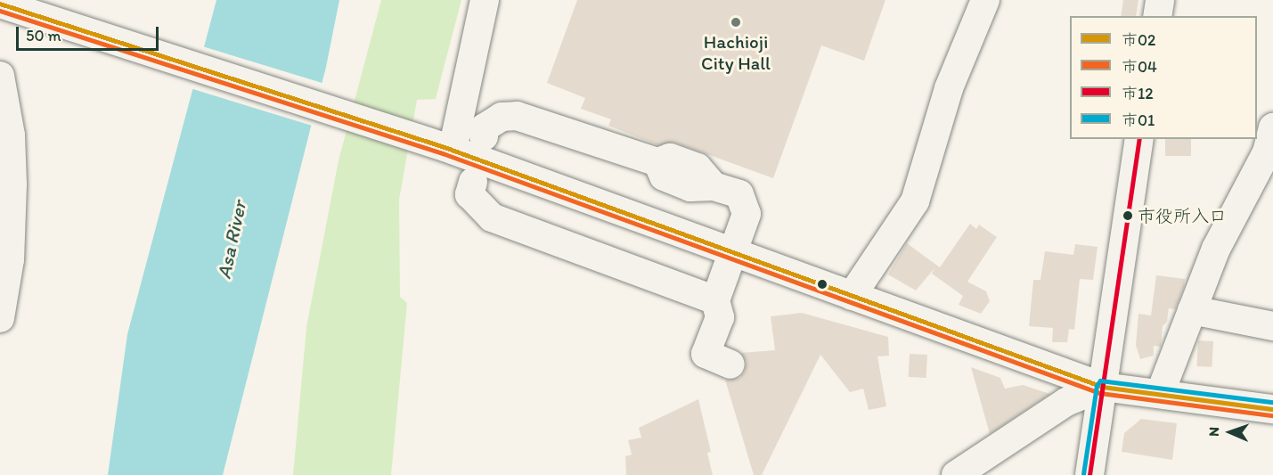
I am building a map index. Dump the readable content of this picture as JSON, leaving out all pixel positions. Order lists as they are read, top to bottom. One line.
{"water":["Asa River"],"places":["Hachioji City Hall","市役所入口"],"lines":["transit line 市02","transit line 市04","transit line 市12","transit line 市01"],"legend":["市02","市04","市12","市01"],"scale_bar":"50 m","north":"left"}
